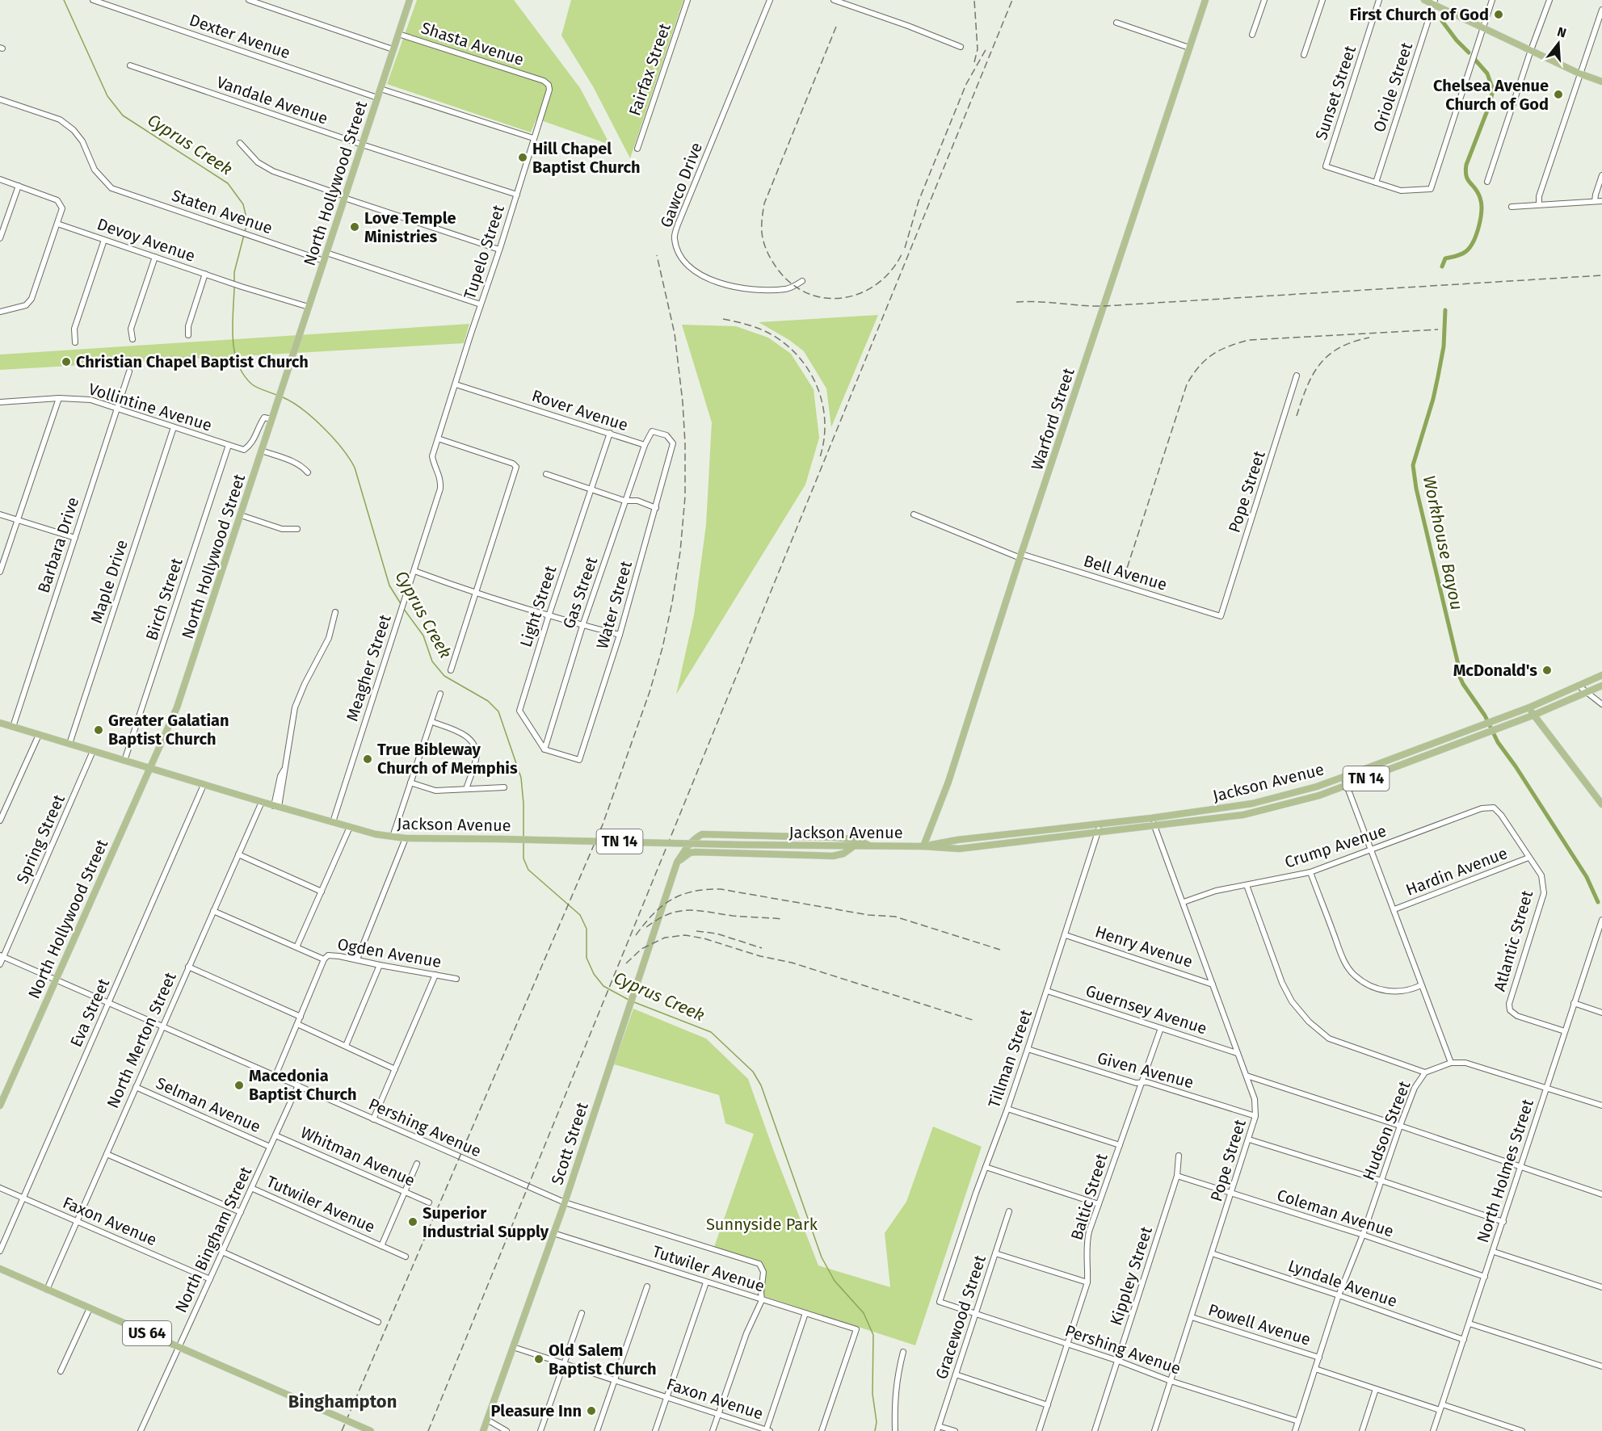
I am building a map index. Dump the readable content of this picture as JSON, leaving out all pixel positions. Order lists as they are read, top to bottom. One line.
{"streets":{"main road":["North Hollywood Street","Warford Street","TN 14","Jackson Avenue","Scott Street","US 64"],"street":["Dexter Avenue","Shasta Avenue","Fairfax Street","Oriole Street","Sunset Street","Vandale Avenue","Gawco Drive","Staten Avenue","Devoy Avenue","Tupelo Street","Vollintine Avenue","Rover Avenue","Pope Street","Barbara Drive","Bell Avenue","Maple Drive","Gas Street","Birch Street","Water Street","Light Street","Meagher Street","Spring Street","Crump Avenue","Hardin Avenue","Atlantic Street","Henry Avenue","Ogden Avenue","Guernsey Avenue","Eva Street","North Merton Street","Tillman Street","Given Avenue","Selman Avenue","Pershing Avenue","Hudson Street","Whitman Avenue","North Holmes Street","Baltic Street","Tutwiler Avenue","Coleman Avenue","Faxon Avenue","North Bingham Street","Kippley Street","Lyndale Avenue","Gracewood Street","Powell Avenue"]},"crossings":[["Dexter Avenue","North Hollywood Street"],["Shasta Avenue","North Hollywood Street"],["Shasta Avenue","Tupelo Street"],["Oriole Street","Sunset Street"],["Vandale Avenue","North Hollywood Street"],["Vandale Avenue","Tupelo Street"],["North Hollywood Street","Staten Avenue"],["North Hollywood Street","Devoy Avenue"],["North Hollywood Street","Vollintine Avenue"],["North Hollywood Street","Jackson Avenue"],["North Hollywood Street","Pershing Avenue"],["Tupelo Street","Rover Avenue"],["Tupelo Street","Meagher Street"],["Vollintine Avenue","Barbara Drive"],["Vollintine Avenue","Maple Drive"],["Vollintine Avenue","Birch Street"],["Rover Avenue","Gas Street"],["Rover Avenue","Water Street"],["Rover Avenue","Light Street"],["Warford Street","Bell Avenue"],["Warford Street","Jackson Avenue"],["Pope Street","Bell Avenue"],["Pope Street","Jackson Avenue"],["Pope Street","Crump Avenue"],["Pope Street","Henry Avenue"],["Pope Street","Guernsey Avenue"],["Pope Street","Given Avenue"],["Pope Street","Pershing Avenue"],["Pope Street","Coleman Avenue"],["Pope Street","Lyndale Avenue"],["Pope Street","Powell Avenue"],["Barbara Drive","Jackson Avenue"],["Maple Drive","Jackson Avenue"],["Gas Street","Water Street"],["Gas Street","Light Street"],["Birch Street","Jackson Avenue"],["Water Street","Light Street"],["Meagher Street","Jackson Avenue"],["Jackson Avenue","Spring Street"],["Jackson Avenue","Eva Street"],["Jackson Avenue","North Merton Street"],["Jackson Avenue","Tillman Street"],["Jackson Avenue","Scott Street"],["Spring Street","Pershing Avenue"],["Crump Avenue","Atlantic Street"],["Hardin Avenue","Atlantic Street"],["Atlantic Street","North Holmes Street"],["Henry Avenue","Tillman Street"],["Ogden Avenue","North Merton Street"],["Guernsey Avenue","Tillman Street"],["Guernsey Avenue","Baltic Street"],["Eva Street","Pershing Avenue"],["Eva Street","Faxon Avenue"],["North Merton Street","Selman Avenue"],["North Merton Street","Pershing Avenue"],["North Merton Street","Faxon Avenue"],["North Merton Street","US 64"],["Tillman Street","Given Avenue"],["Tillman Street","Pershing Avenue"],["Given Avenue","Baltic Street"],["Selman Avenue","North Bingham Street"],["Pershing Avenue","Hudson Street"],["Pershing Avenue","Scott Street"],["Pershing Avenue","Baltic Street"],["Pershing Avenue","Tutwiler Avenue"],["Pershing Avenue","North Bingham Street"],["Pershing Avenue","Kippley Street"],["Pershing Avenue","Gracewood Street"],["Hudson Street","Coleman Avenue"],["Hudson Street","Lyndale Avenue"],["Hudson Street","Powell Avenue"],["Scott Street","Tutwiler Avenue"],["Scott Street","Faxon Avenue"],["Whitman Avenue","North Bingham Street"],["North Holmes Street","Coleman Avenue"],["North Holmes Street","Lyndale Avenue"],["North Holmes Street","Powell Avenue"],["Tutwiler Avenue","North Bingham Street"],["Coleman Avenue","Kippley Street"],["Faxon Avenue","North Bingham Street"],["North Bingham Street","US 64"]],"districts":["Binghampton"],"water":["Cyprus Creek","Workhouse Bayou"],"parks":["Sunnyside Park"],"places":["First Church of God","Chelsea Avenue Church of God","Hill Chapel Baptist Church","Love Temple Ministries","Christian Chapel Baptist Church","McDonald's","Greater Galatian Baptist Church","True Bibleway Church of Memphis","Macedonia Baptist Church","Superior Industrial Supply","Old Salem Baptist Church","Pleasure Inn"],"north":"top"}
